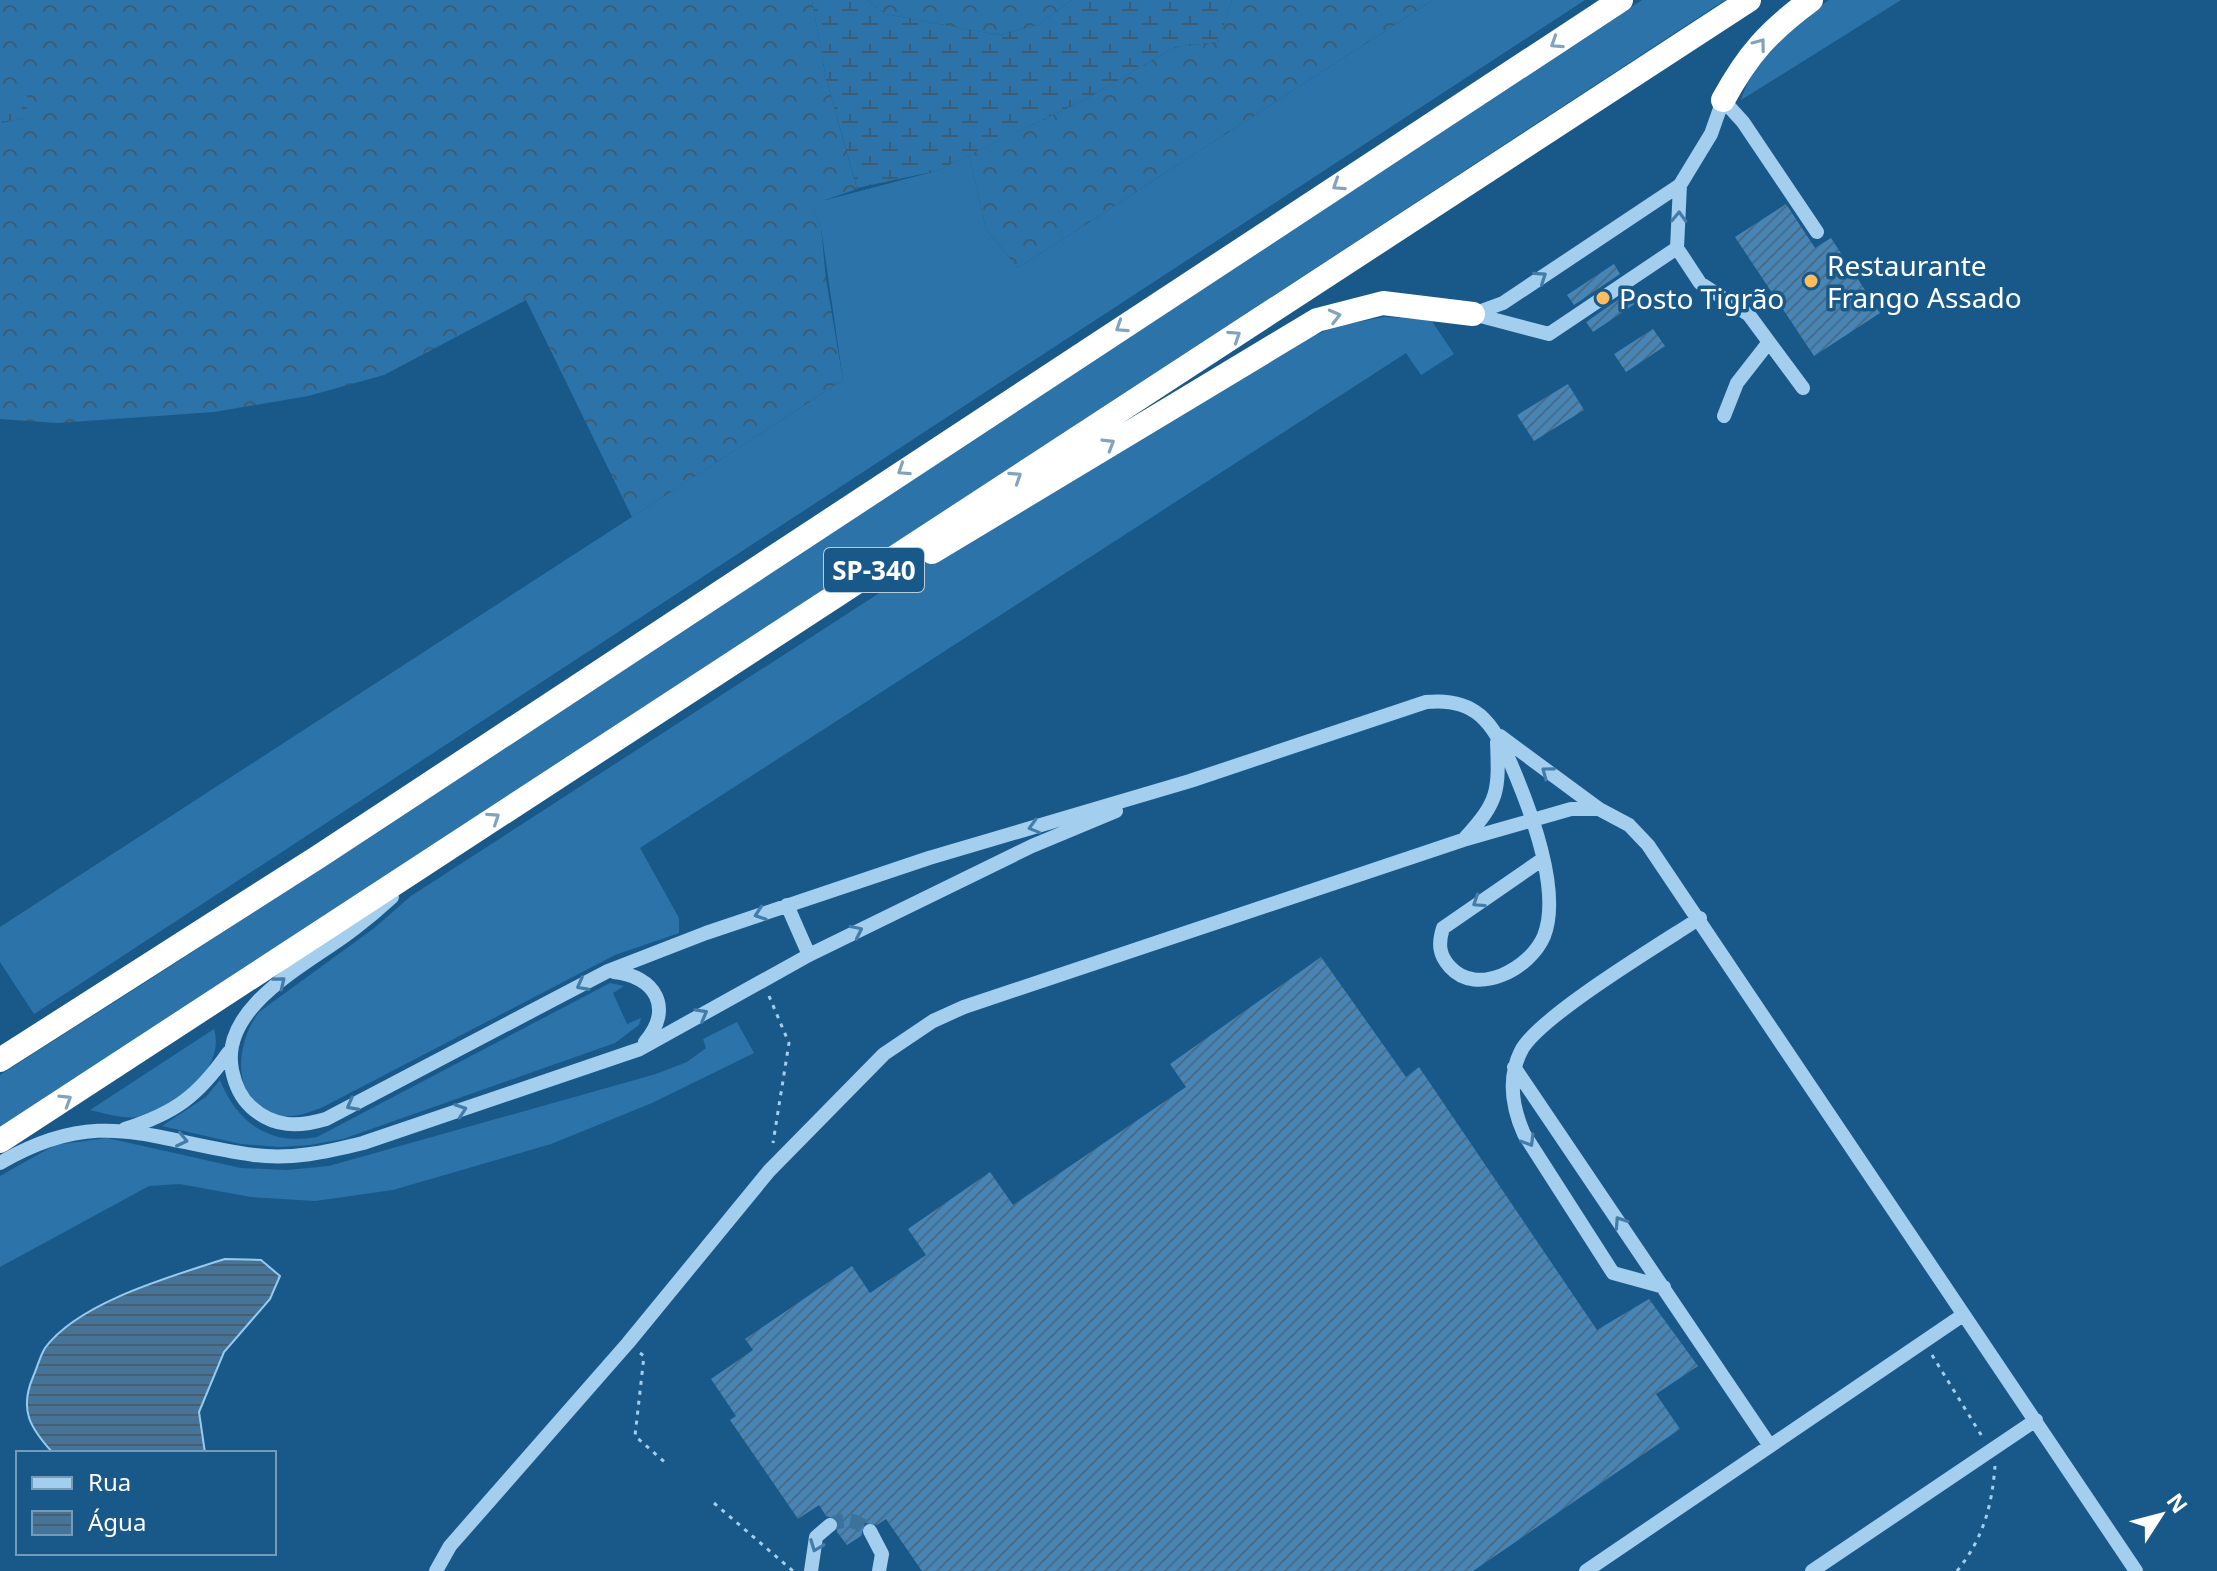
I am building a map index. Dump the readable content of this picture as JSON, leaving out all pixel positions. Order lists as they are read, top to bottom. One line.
{"streets":{"highway":["SP-340"]},"places":["Restaurante Frango Assado","Posto Tigrão"],"legend":["Rua","Água"],"north":"top right"}
